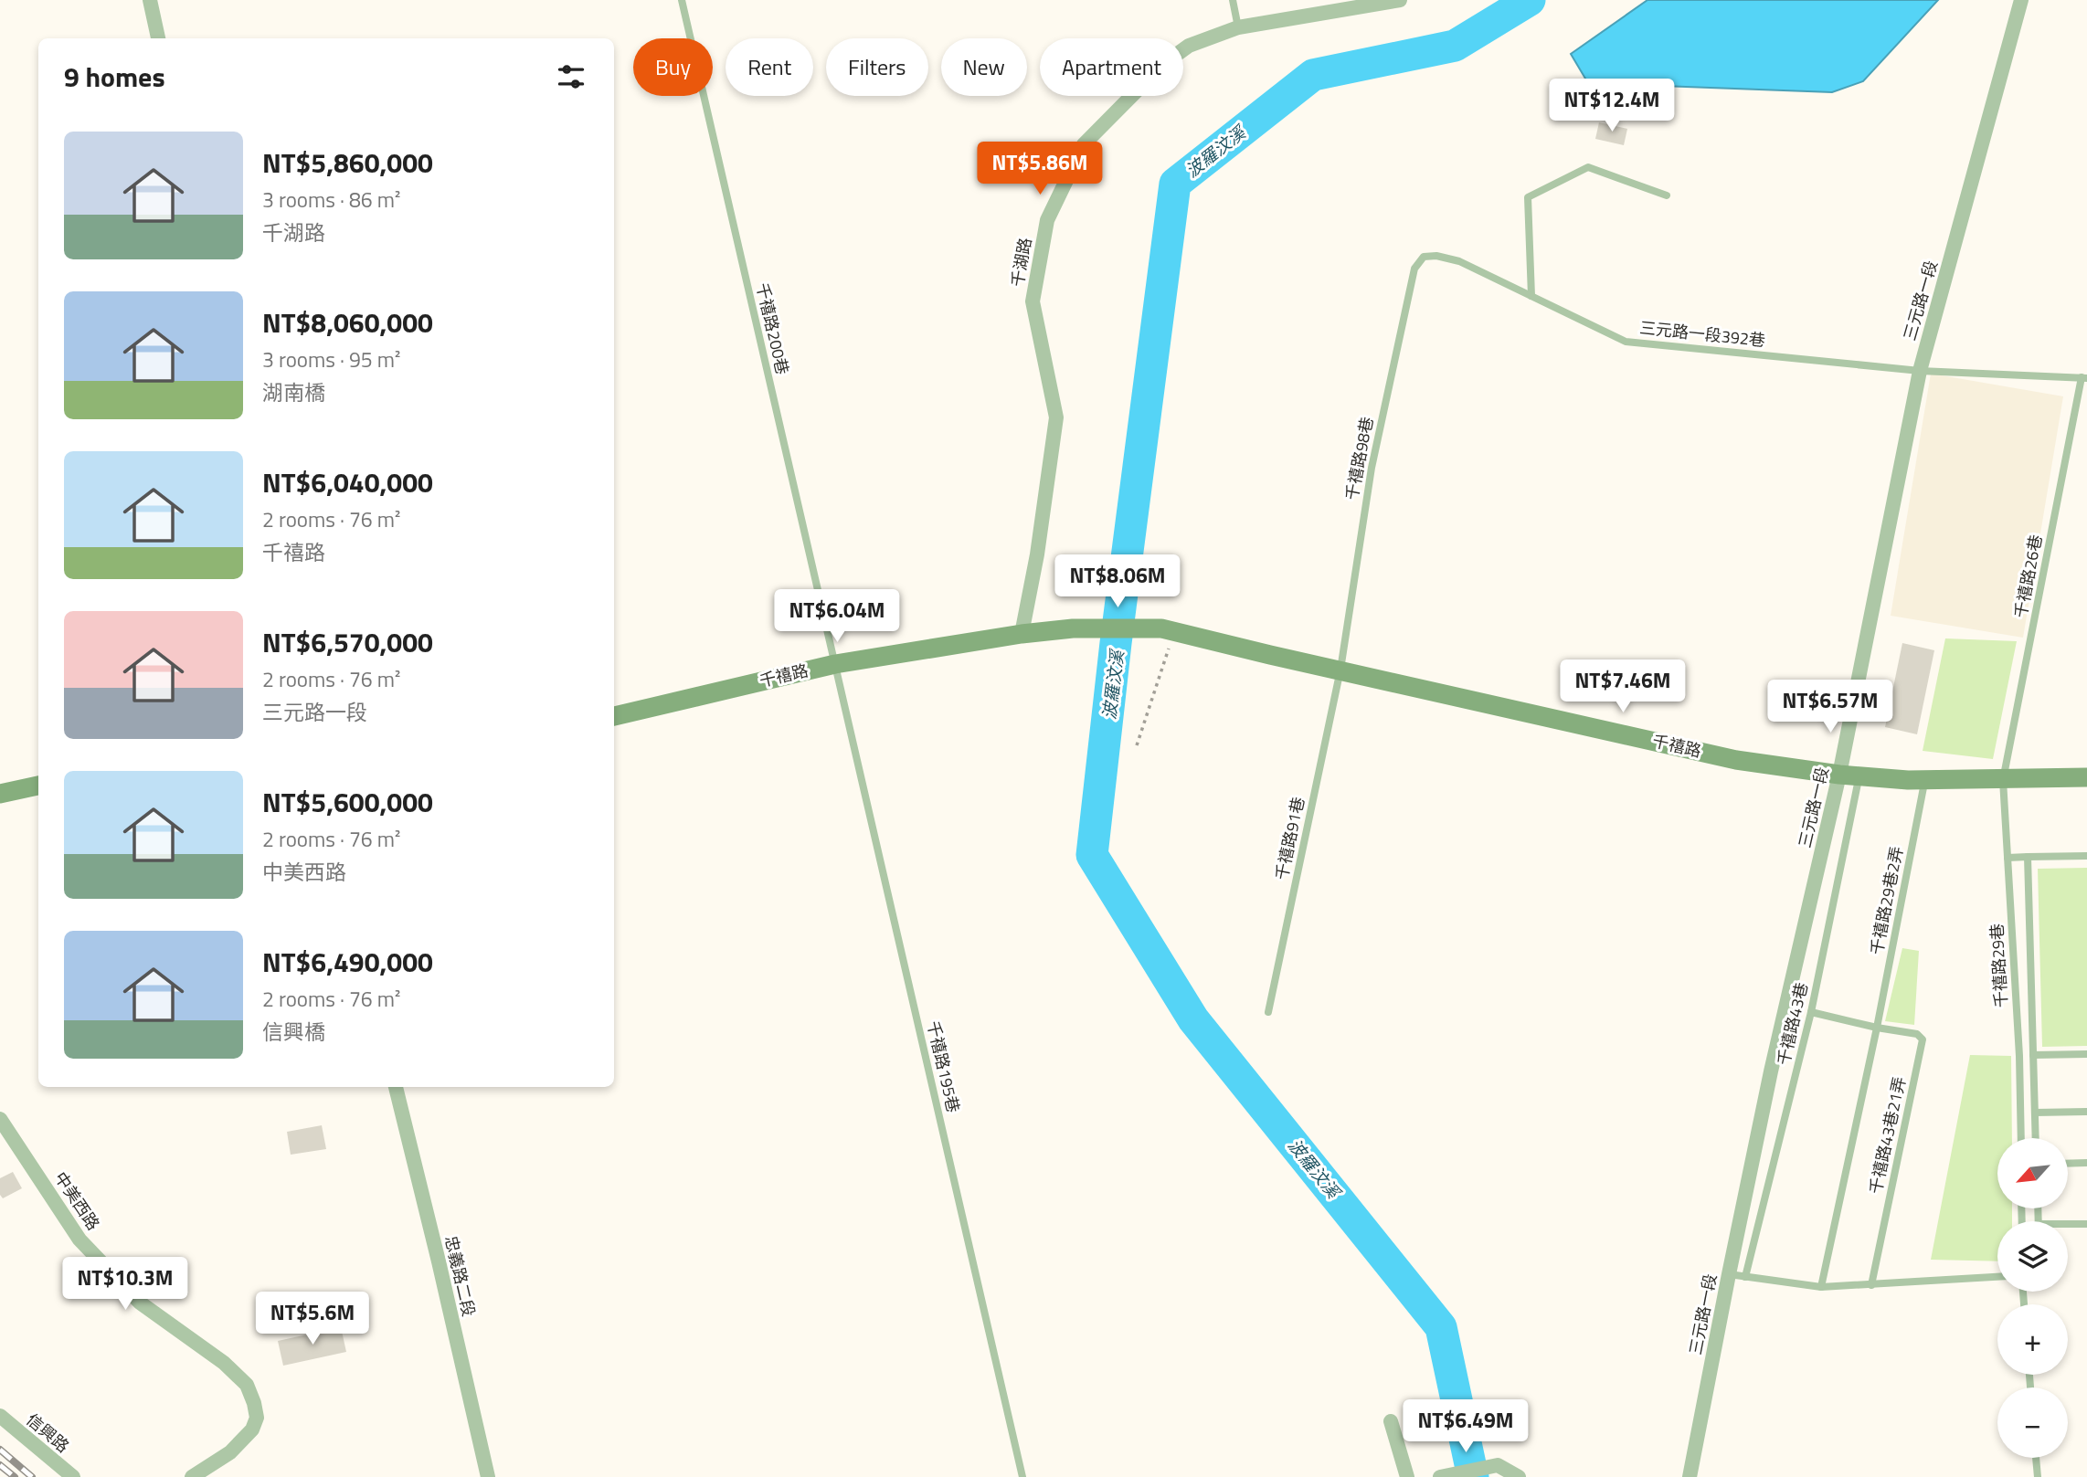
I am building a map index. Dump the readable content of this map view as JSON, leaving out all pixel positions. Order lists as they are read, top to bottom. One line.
{"streets":{"street":["千湖路","三元路一段","千禧路","中美西路","忠義路二段","信興路"],"lane":["千禧路200巷","三元路一段392巷","千禧路98巷","千禧路26巷","千禧路91巷","千禧路29巷2弄","千禧路29巷","千禧路43巷","千禧路195巷","千禧路43巷21弄"]},"crossings":[["千湖路","千禧路"],["三元路一段","三元路一段392巷"],["三元路一段","千禧路"],["千禧路200巷","千禧路"],["千禧路200巷","千禧路195巷"],["三元路一段392巷","千禧路98巷"],["三元路一段392巷","千禧路26巷"],["千禧路98巷","千禧路"],["千禧路98巷","千禧路91巷"],["千禧路26巷","千禧路"],["千禧路26巷","千禧路29巷"],["千禧路","千禧路91巷"],["千禧路","千禧路29巷2弄"],["千禧路","千禧路29巷"],["千禧路","千禧路43巷"],["千禧路","千禧路195巷"],["千禧路29巷2弄","千禧路43巷21弄"],["千禧路43巷","千禧路43巷21弄"]],"water":["波羅汶溪"],"north":"bottom left","page":{"chip":["Buy","Rent","Filters","New","Apartment"],"heading":"9 homes","price":["NT$12.4M","NT$5.86M","NT$8.06M","NT$6.04M","NT$7.46M","NT$6.57M","NT$10.3M","NT$5.6M","NT$6.49M"],"list":[{"name":"NT$5,860,000","note":"3 rooms · 86 m² · 千湖路"},{"name":"NT$8,060,000","note":"3 rooms · 95 m² · 湖南橋"},{"name":"NT$6,040,000","note":"2 rooms · 76 m² · 千禧路"},{"name":"NT$6,570,000","note":"2 rooms · 76 m² · 三元路一段"},{"name":"NT$5,600,000","note":"2 rooms · 76 m² · 中美西路"},{"name":"NT$6,490,000","note":"2 rooms · 76 m² · 信興橋"}],"map_buttons":["+","−"]}}
